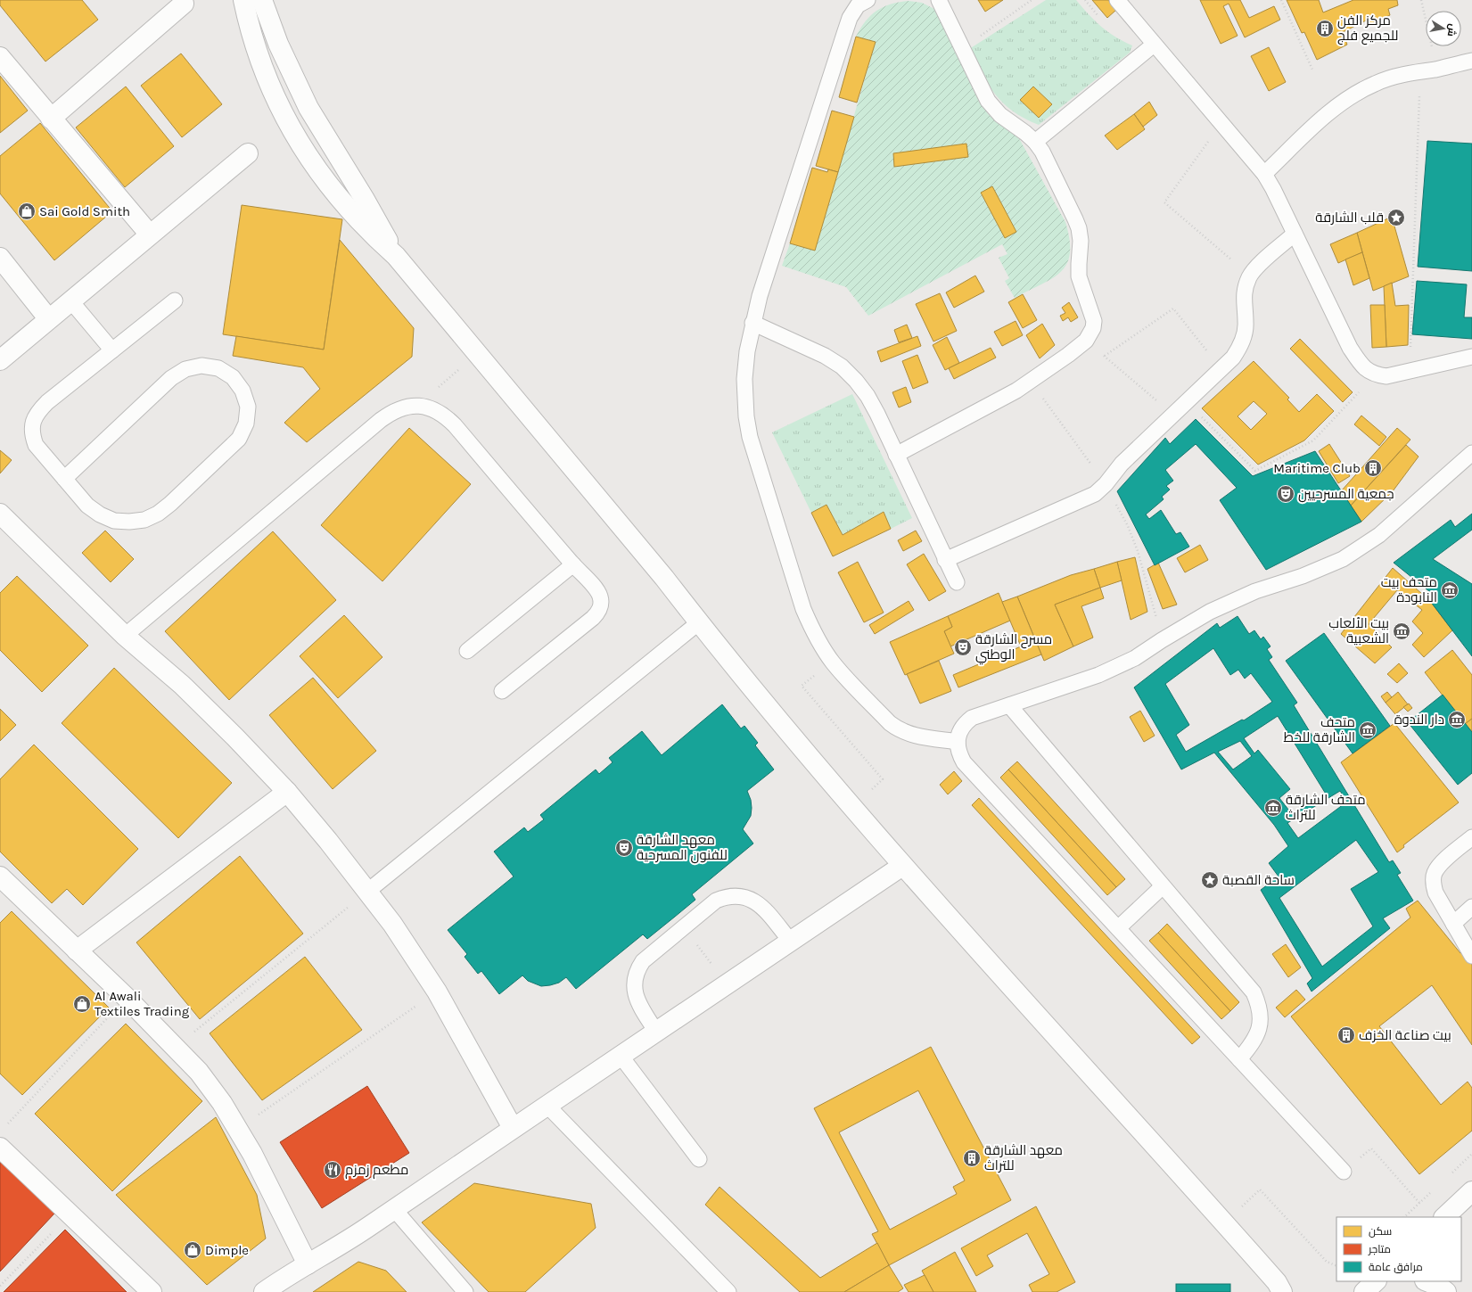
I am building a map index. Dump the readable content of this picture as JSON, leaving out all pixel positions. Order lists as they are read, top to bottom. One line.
{"places":{"building":["مركز الفن للجميع فلج","Maritime Club","بيت صناعة الخزف","معهد الشارقة للتراث"],"shop":["Sai Gold Smith","Al Awali Textiles Trading","Dimple"],"place":["قلب الشارقة","ساحة القصبة"],"theatre":["جمعية المسرحيين","مسرح الشارقة الوطني","معهد الشارقة للفنون المسرحية"],"museum":["متحف بيت النابودة","بيت الألعاب الشعبية","دار الندوة","متحف الشارقة للخط","متحف الشارقة للتراث"],"restaurant":["مطعم زمزم"]},"legend":["سكن","متاجر","مرافق عامة"],"north":"right"}
